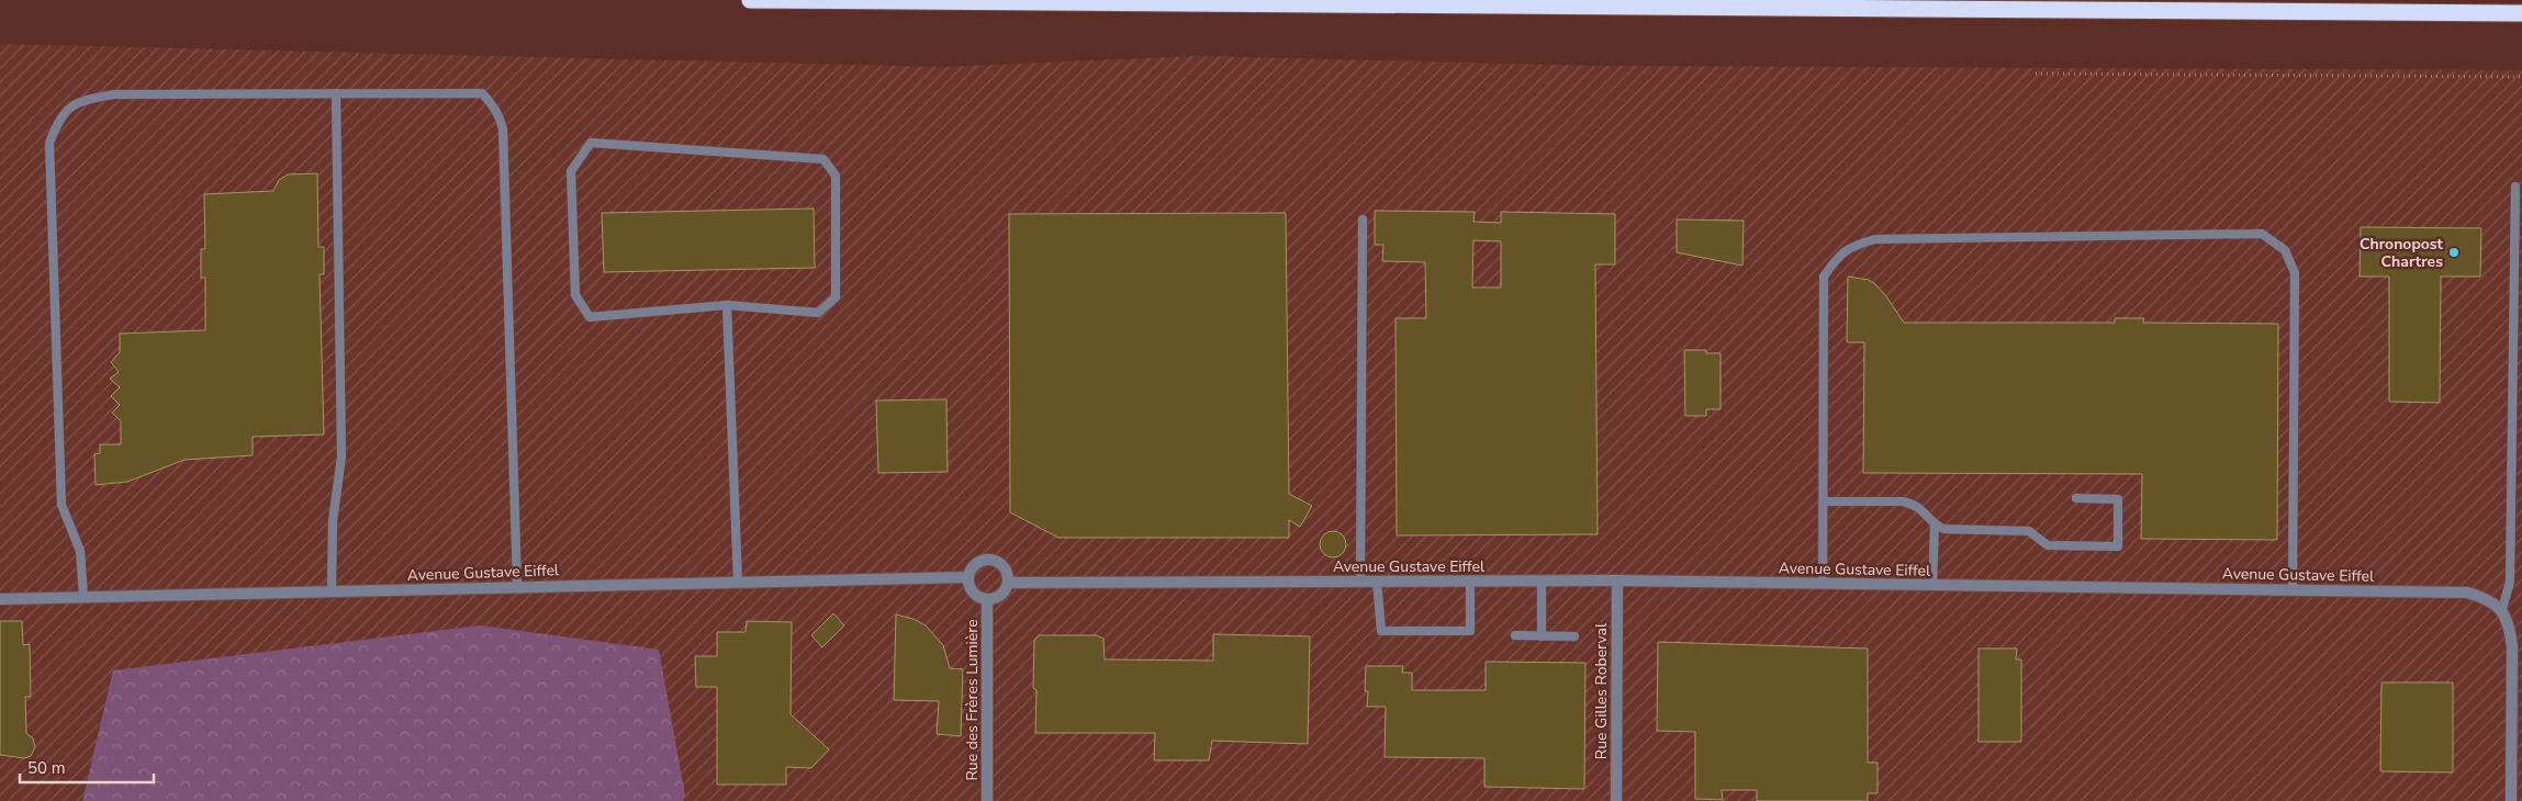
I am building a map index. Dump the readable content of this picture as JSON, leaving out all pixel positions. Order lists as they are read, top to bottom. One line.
{"streets":{"street":["Avenue Gustave Eiffel","Rue Gilles Roberval","Rue des Frères Lumière"]},"crossings":[["Avenue Gustave Eiffel","Rue Gilles Roberval"],["Avenue Gustave Eiffel","Rue des Frères Lumière"]],"places":["Chronopost Chartres"],"scale_bar":"50 m"}
